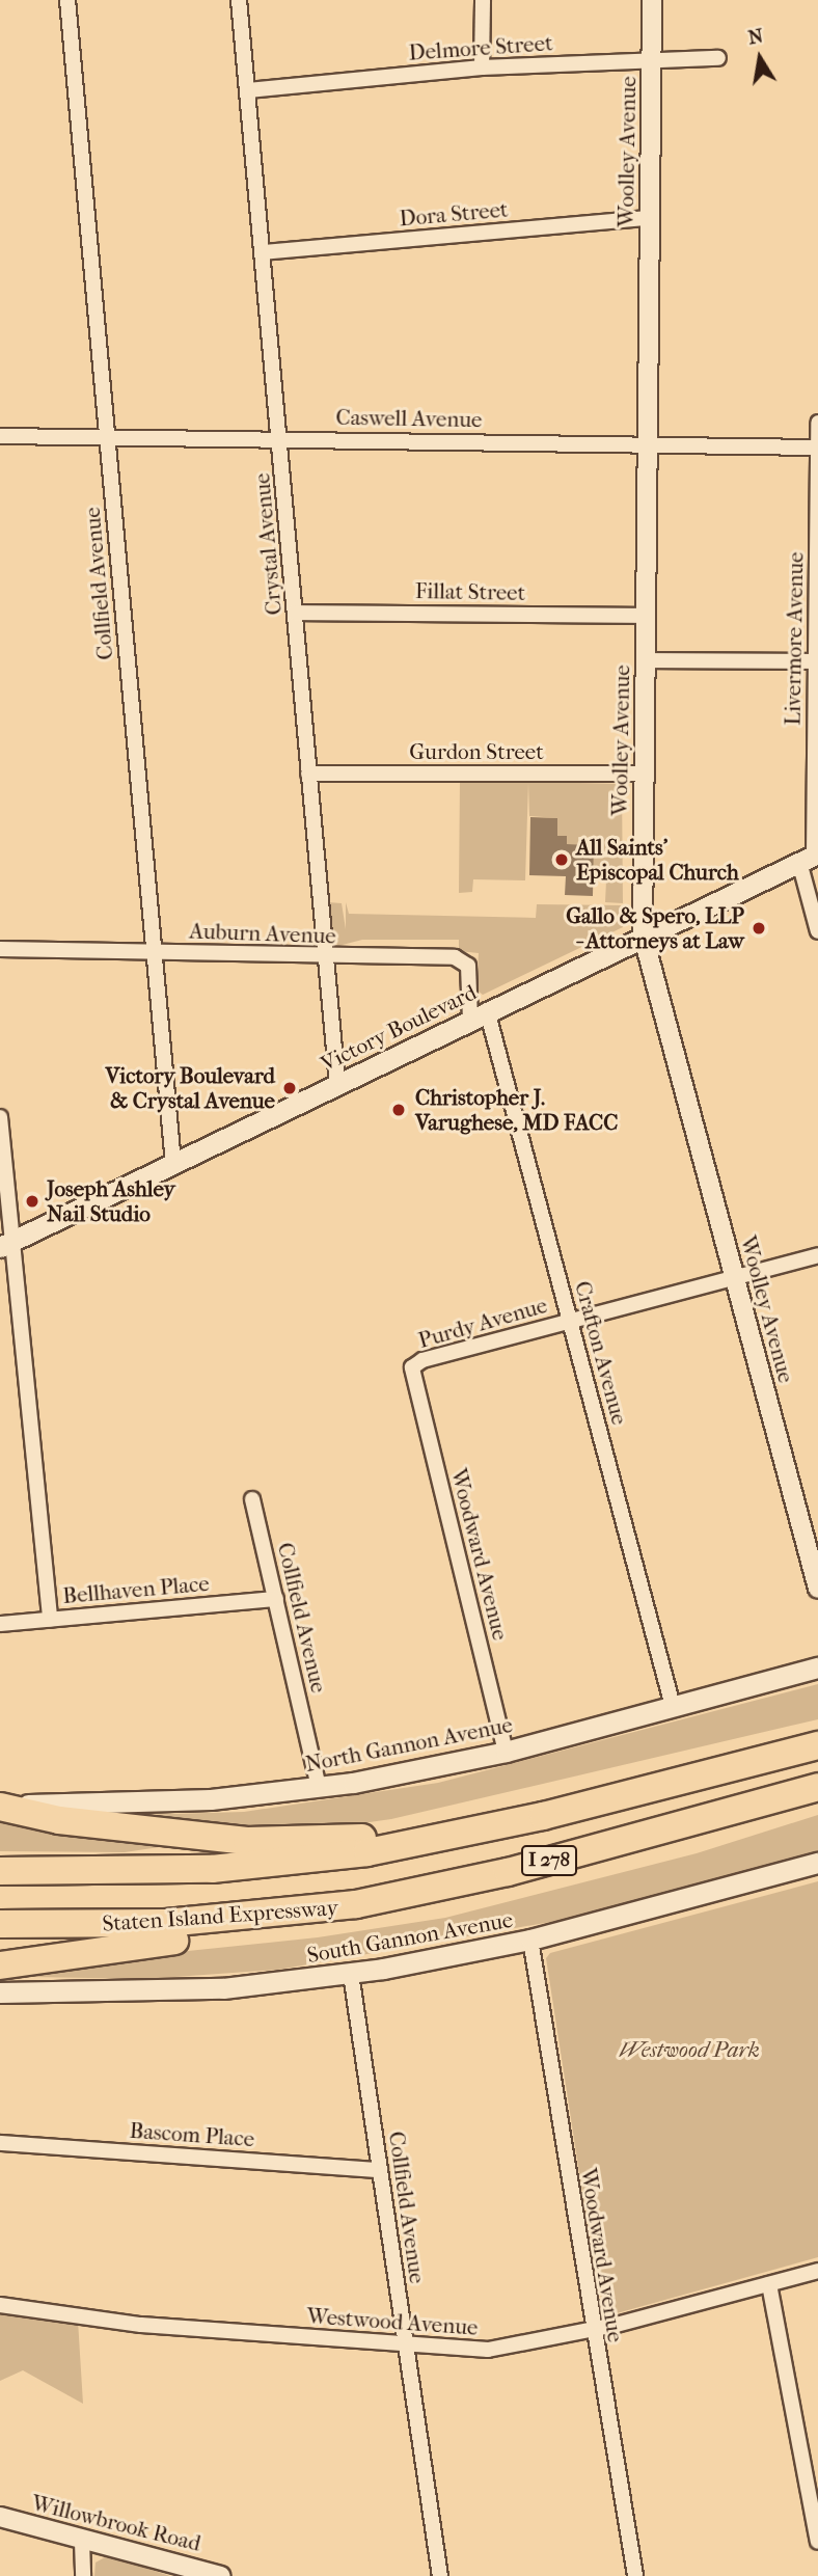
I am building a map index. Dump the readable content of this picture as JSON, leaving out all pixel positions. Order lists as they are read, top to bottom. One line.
{"streets":{"highway":["I 278","Staten Island Expressway"],"main road":["Victory Boulevard","North Gannon Avenue","South Gannon Avenue"],"street":["Delmore Street","Woolley Avenue","Dora Street","Caswell Avenue","Crystal Avenue","Collfield Avenue","Fillat Street","Livermore Avenue","Gurdon Street","Auburn Avenue","Purdy Avenue","Crafton Avenue","Woodward Avenue","Bellhaven Place","Bascom Place","Westwood Avenue","Willowbrook Road"]},"crossings":[["Delmore Street","Woolley Avenue"],["Delmore Street","Crystal Avenue"],["Woolley Avenue","Dora Street"],["Woolley Avenue","Caswell Avenue"],["Woolley Avenue","Fillat Street"],["Woolley Avenue","Gurdon Street"],["Woolley Avenue","Victory Boulevard"],["Woolley Avenue","Purdy Avenue"],["Dora Street","Crystal Avenue"],["Caswell Avenue","Crystal Avenue"],["Caswell Avenue","Collfield Avenue"],["Caswell Avenue","Livermore Avenue"],["Crystal Avenue","Fillat Street"],["Crystal Avenue","Gurdon Street"],["Crystal Avenue","Auburn Avenue"],["Crystal Avenue","Victory Boulevard"],["Collfield Avenue","Auburn Avenue"],["Collfield Avenue","Victory Boulevard"],["Collfield Avenue","Bellhaven Place"],["Collfield Avenue","North Gannon Avenue"],["Collfield Avenue","South Gannon Avenue"],["Collfield Avenue","Bascom Place"],["Collfield Avenue","Westwood Avenue"],["Livermore Avenue","Victory Boulevard"],["Auburn Avenue","Victory Boulevard"],["Auburn Avenue","Crafton Avenue"],["Victory Boulevard","Crafton Avenue"],["Purdy Avenue","Crafton Avenue"],["Purdy Avenue","Woodward Avenue"],["Crafton Avenue","North Gannon Avenue"],["Woodward Avenue","North Gannon Avenue"],["Woodward Avenue","South Gannon Avenue"],["Woodward Avenue","Westwood Avenue"]],"parks":["Westwood Park"],"places":["All Saints' Episcopal Church","Gallo & Spero, LLP - Attorneys at Law","Victory Boulevard & Crystal Avenue","Christopher J. Varughese, MD FACC","Joseph Ashley Nail Studio"],"north":"top"}
